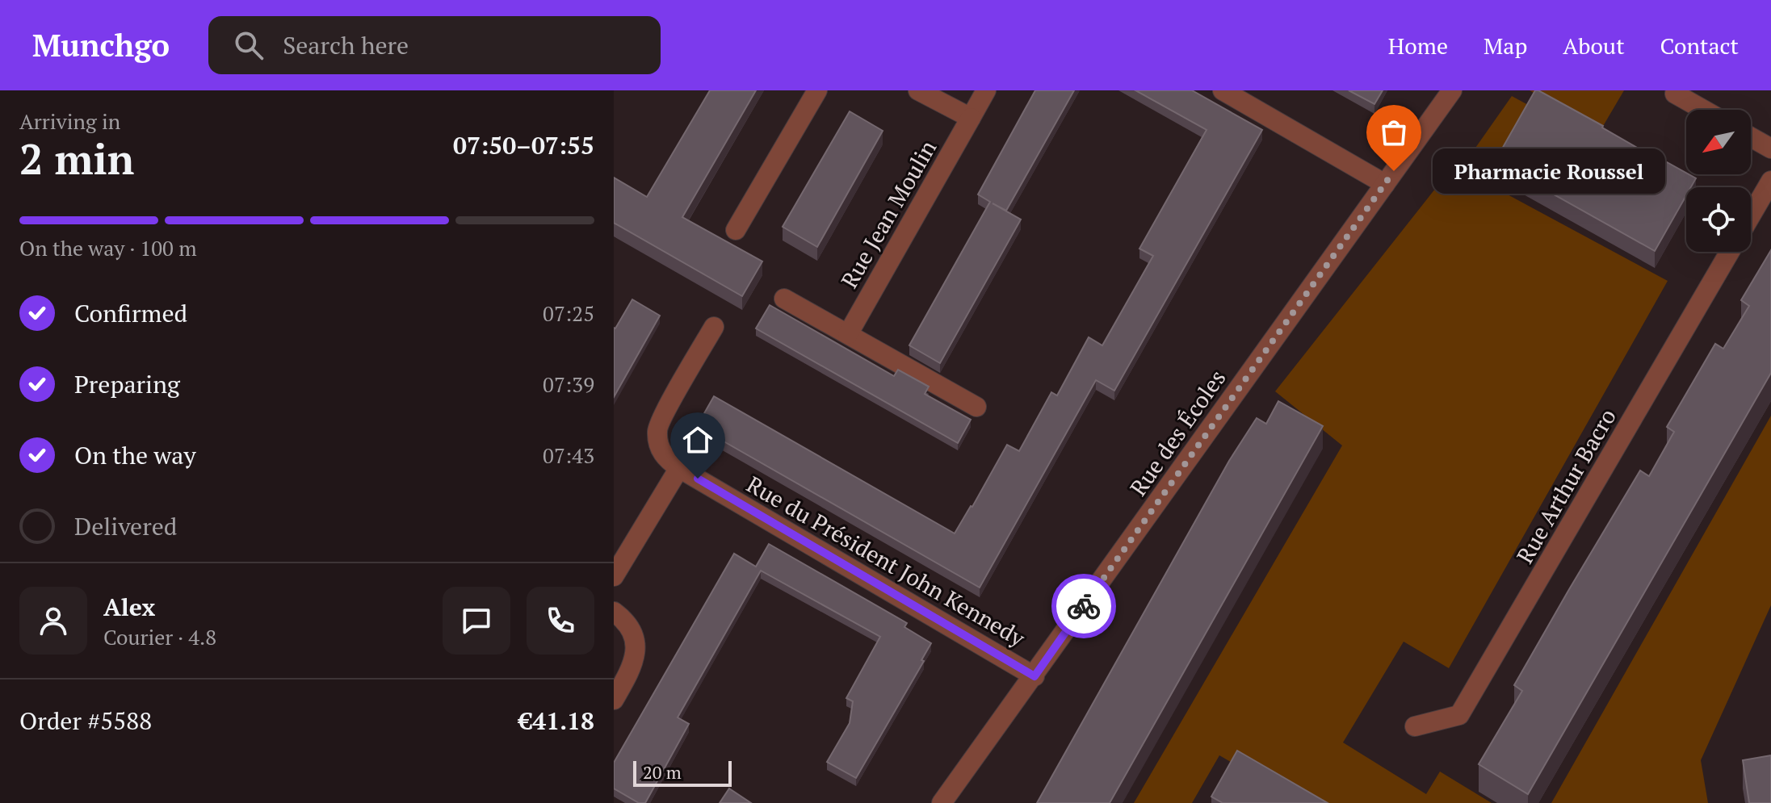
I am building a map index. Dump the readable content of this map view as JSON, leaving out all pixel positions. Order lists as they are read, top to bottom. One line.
{"streets":{"street":["Rue Jean Moulin","Rue des Écoles","Rue Arthur Bacro","Rue du Président John Kennedy"]},"crossings":[["Rue des Écoles","Rue du Président John Kennedy"]],"places":["Pharmacie Roussel"],"scale_bar":"20 m","north":"bottom left","page":{"header":"Munchgo","search":"Search here","nav":["Home","Map","About","Contact"],"heading":["2 min","Arriving in","07:50–07:55"],"panel":["Alex","Courier · 4.8","Order #5588","€41.18"],"bubble":"Pharmacie Roussel","bar":"On the way · 100 m","list":[["Confirmed","07:25"],["Preparing","07:39"],["On the way","07:43"],"Delivered"],"scale":"20 m"}}
